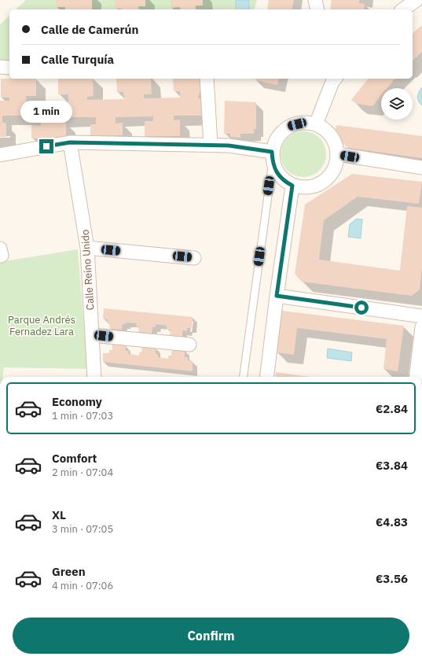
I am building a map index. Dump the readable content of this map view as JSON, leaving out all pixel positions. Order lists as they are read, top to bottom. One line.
{"streets":{"street":["Calle Reino Unido"]},"parks":["Parque Andrés Fernadez Lara"],"page":{"banner":["Calle de Camerún","Calle Turquía"],"bubble":"1 min","list":[{"name":"Economy","note":"1 min · 07:03","value":"€2.84"},{"name":"Comfort","note":"2 min · 07:04","value":"€3.84"},{"name":"XL","note":"3 min · 07:05","value":"€4.83"},{"name":"Green","note":"4 min · 07:06","value":"€3.56"}],"buttons":"Confirm"}}
